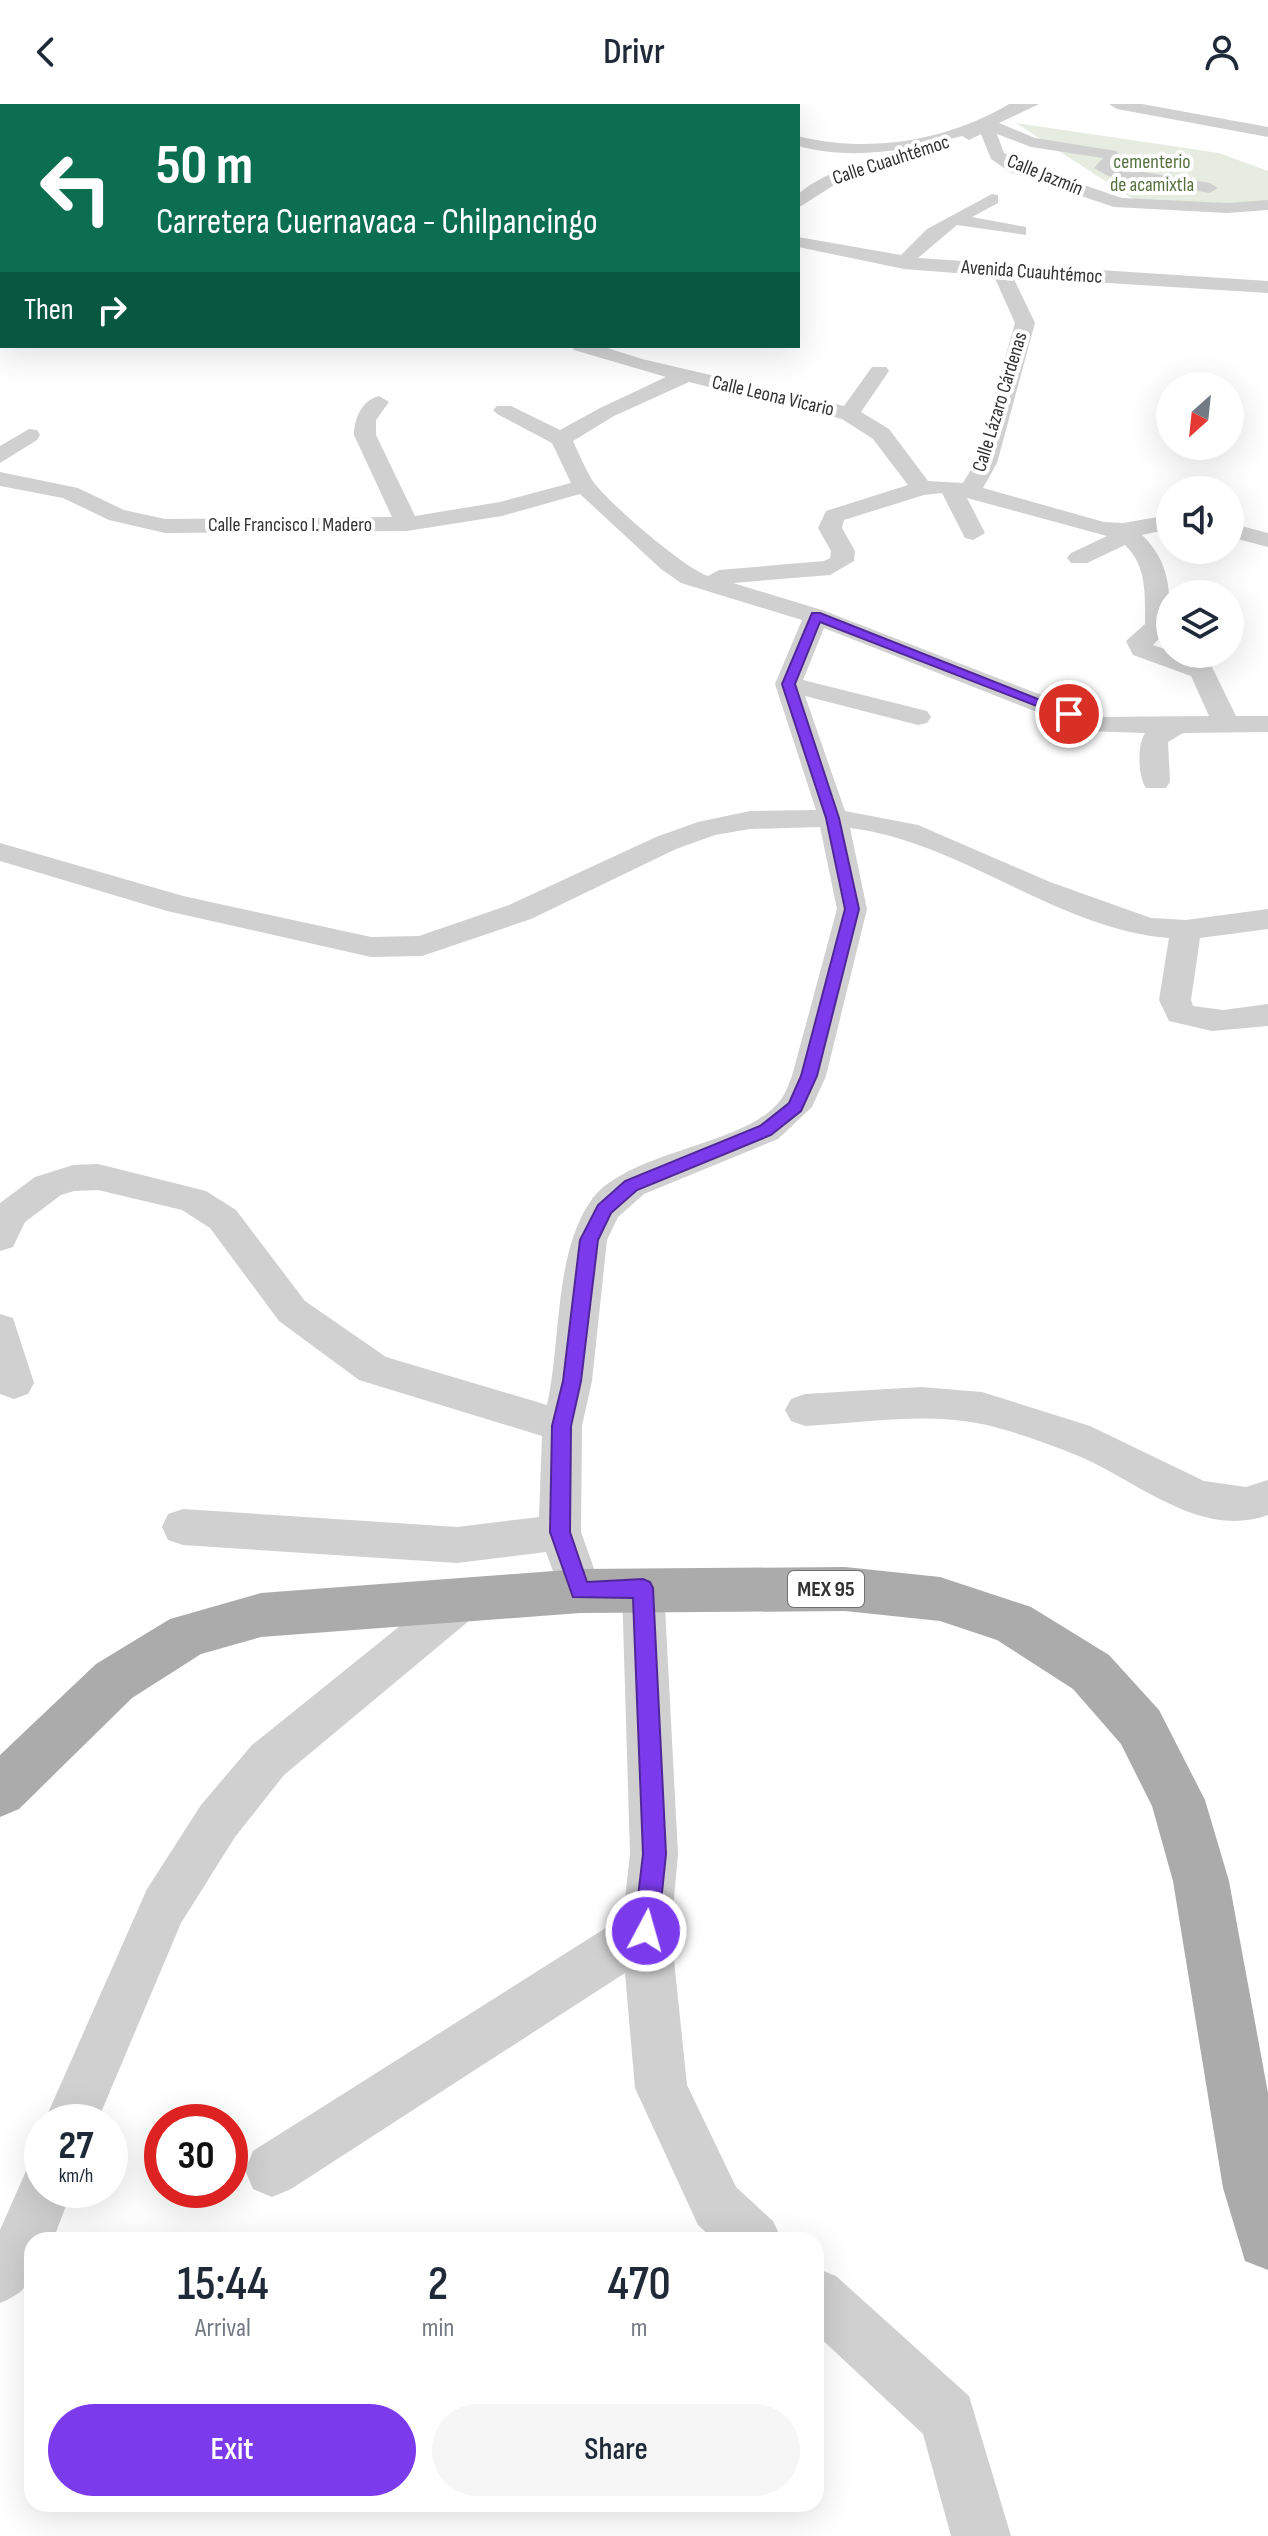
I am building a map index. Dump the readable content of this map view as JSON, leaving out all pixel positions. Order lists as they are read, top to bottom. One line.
{"streets":{"main road":["MEX 95"],"street":["Calle Cuauhtémoc","Calle Jazmín","Avenida Cuauhtémoc","Calle Leona Vicario","Calle Lázaro Cárdenas","Calle Francisco I. Madero"]},"crossings":[["Calle Cuauhtémoc","Calle Jazmín"],["Avenida Cuauhtémoc","Calle Lázaro Cárdenas"]],"parks":["cementerio de acamixtla"],"north":"bottom left","page":{"header":"Drivr","turn":["50 m","Carretera Cuernavaca - Chilpancingo"],"then":"Then","speed":"27 km/h","limit":"30","eta":["15:44","Arrival","2","min","470","m"],"buttons":["Exit","Share"]}}
